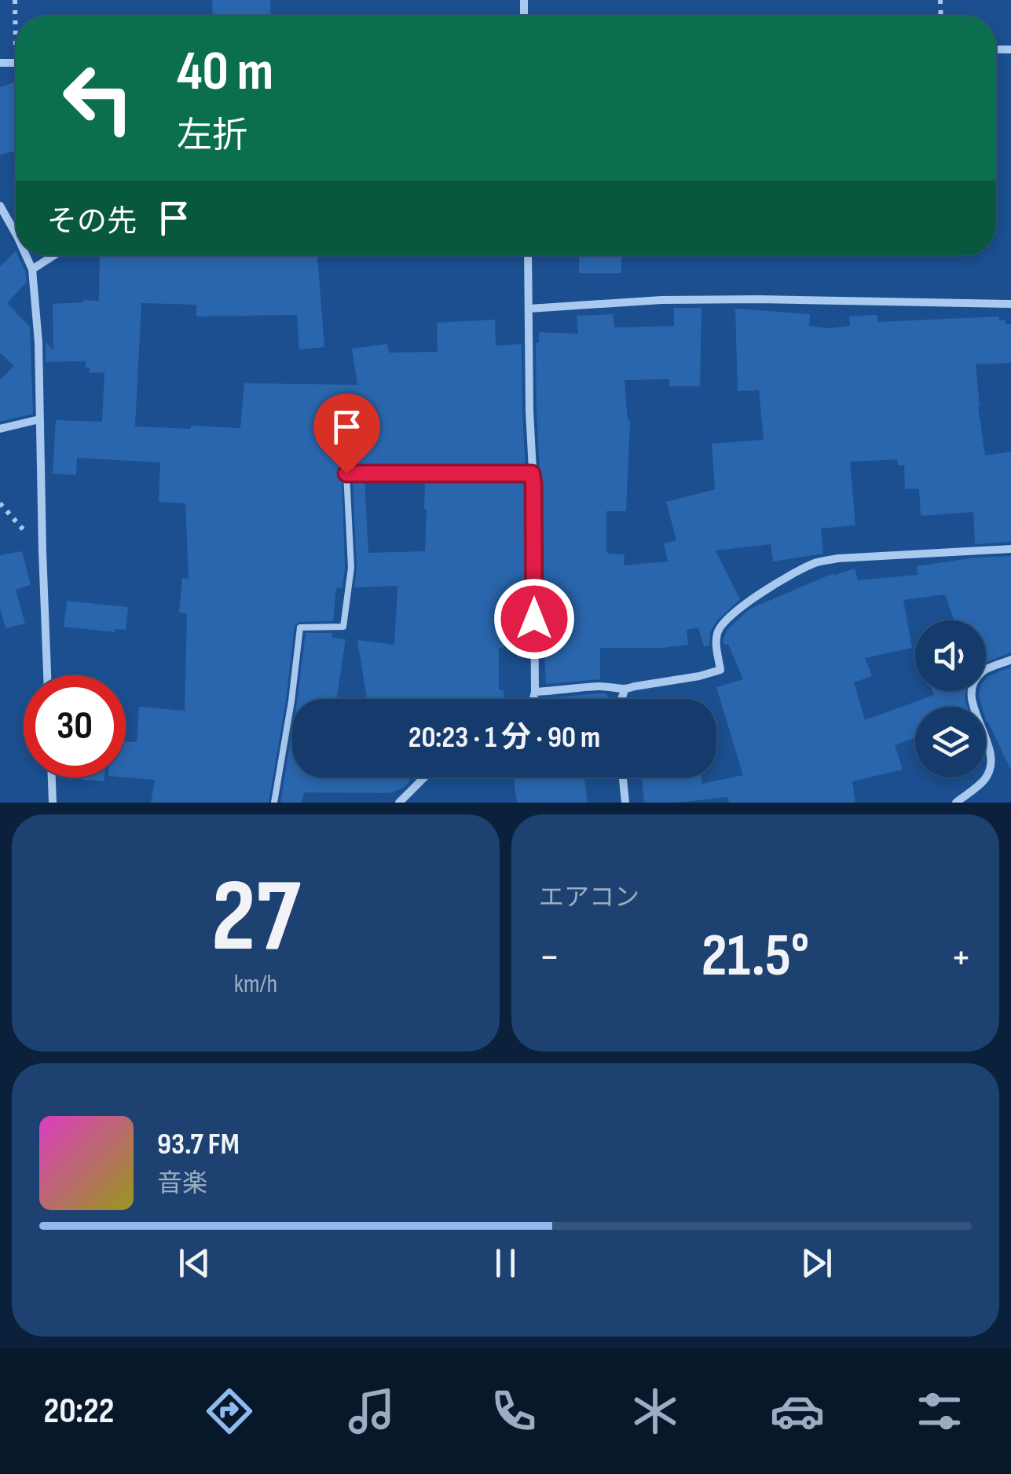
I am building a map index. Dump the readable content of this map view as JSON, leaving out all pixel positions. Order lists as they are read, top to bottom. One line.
{"page":{"turn":["40 m","左折"],"then":"その先","limit":"30","trip":"20:23 · 1 分 · 90 m","tile":[["27","km/h"],"エアコン"],"heat":["−","21.5°","+"],"song":["93.7 FM","音楽"],"tabs":"20:22"}}
